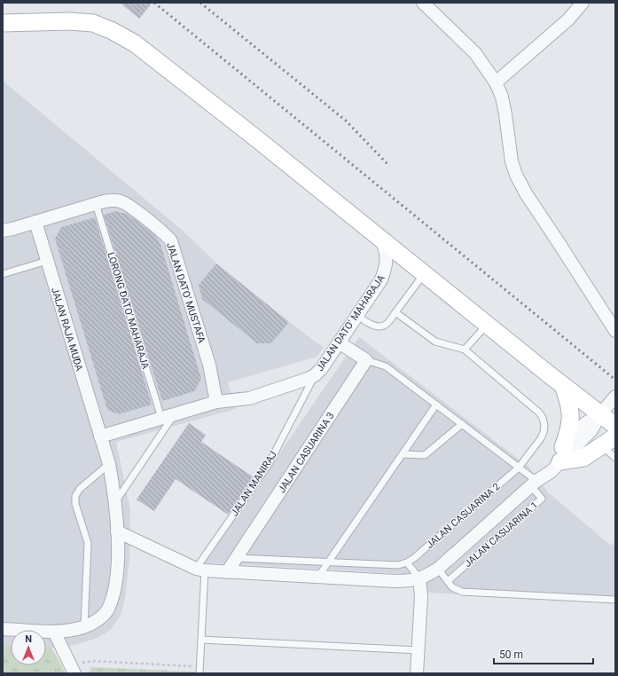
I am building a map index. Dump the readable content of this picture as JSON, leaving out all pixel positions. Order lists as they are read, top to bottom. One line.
{"streets":{"street":["JALAN DATO' MUSTAFA","JALAN DATO' MAHARAJA","JALAN RAJA MUDA","JALAN CASUARINA 3"],"lane":["LORONG DATO' MAHARAJA","JALAN MANIRAJ","JALAN CASUARINA 2","JALAN CASUARINA 1"]},"crossings":[["JALAN DATO' MUSTAFA","LORONG DATO' MAHARAJA"],["JALAN DATO' MUSTAFA","JALAN DATO' MAHARAJA"],["JALAN DATO' MUSTAFA","JALAN RAJA MUDA"],["LORONG DATO' MAHARAJA","JALAN DATO' MAHARAJA"],["JALAN DATO' MAHARAJA","JALAN RAJA MUDA"],["JALAN DATO' MAHARAJA","JALAN MANIRAJ"]],"scale_bar":"50 m","north":"top"}
